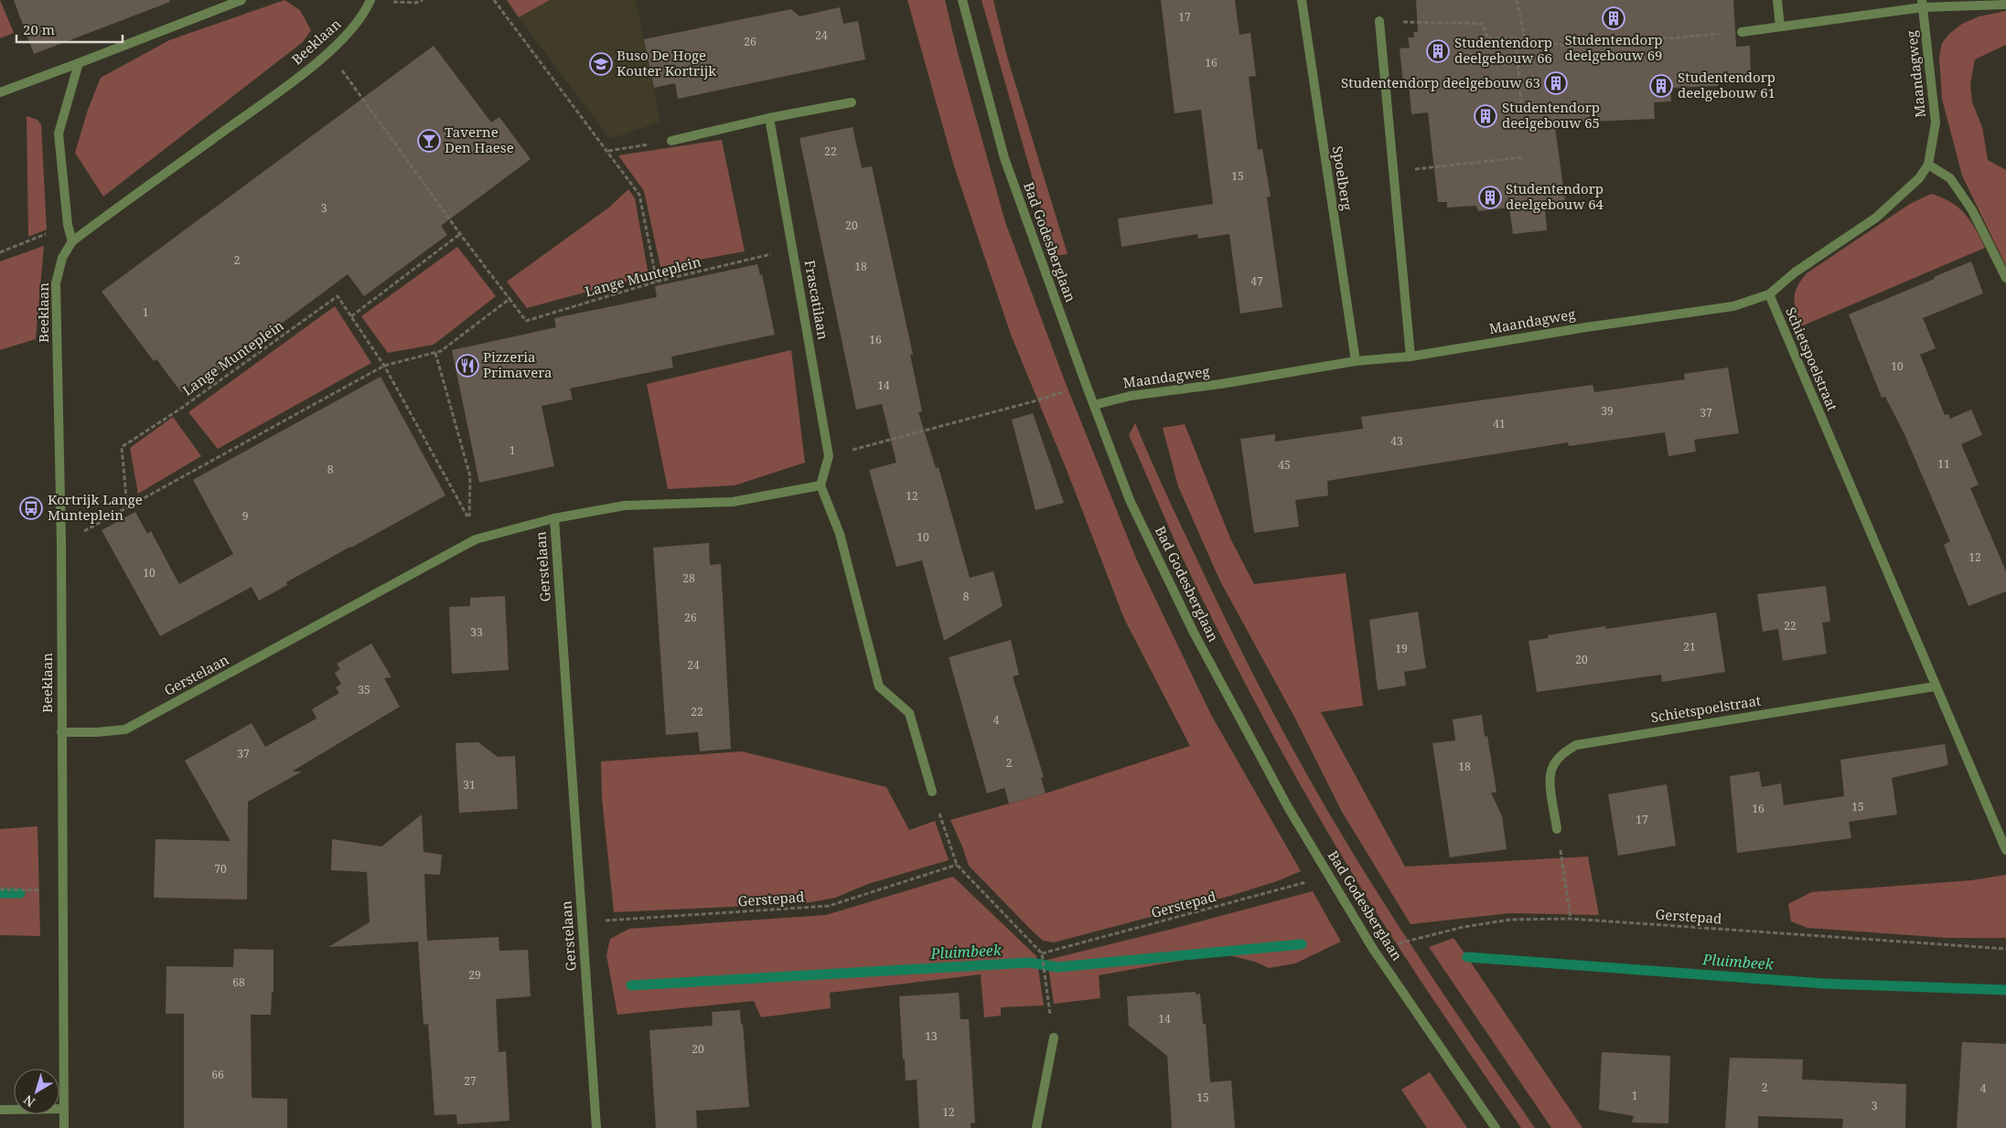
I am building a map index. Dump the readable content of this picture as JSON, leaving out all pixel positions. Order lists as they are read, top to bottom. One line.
{"streets":{"street":["Beeklaan","Maandagweg","Spoelberg","Bad Godesberglaan","Frascatilaan","Schietspoelstraat","Gerstelaan"],"path":["Lange Munteplein","Gerstepad"]},"crossings":[["Beeklaan","Lange Munteplein"],["Beeklaan","Gerstelaan"],["Maandagweg","Spoelberg"],["Maandagweg","Bad Godesberglaan"],["Maandagweg","Schietspoelstraat"],["Bad Godesberglaan","Gerstepad"],["Lange Munteplein","Frascatilaan"],["Gerstelaan","Gerstepad"]],"water":["Pluimbeek"],"places":{"building":["Studentendorp deelgebouw 69","Studentendorp deelgebouw 66","Studentendorp deelgebouw 63","Studentendorp deelgebouw 61","Studentendorp deelgebouw 65","Studentendorp deelgebouw 64"],"school or university":["Buso De Hoge Kouter Kortrijk"],"bar":["Taverne Den Haese"],"restaurant":["Pizzeria Primavera"],"bus stop":["Kortrijk Lange Munteplein"]},"house_numbers":["17","24","26","16","22","15","3","20","2","18","47","1","16","10","14","39","37","41","43","1","11","45","8","12","9","10","12","10","28","8","26","22","33","21","19","20","24","35","22","4","37","2","18","31","15","16","17","70","29","68","14","13","20","66","27","2","4","1","15","3","12"],"scale_bar":"20 m","north":"bottom left"}
